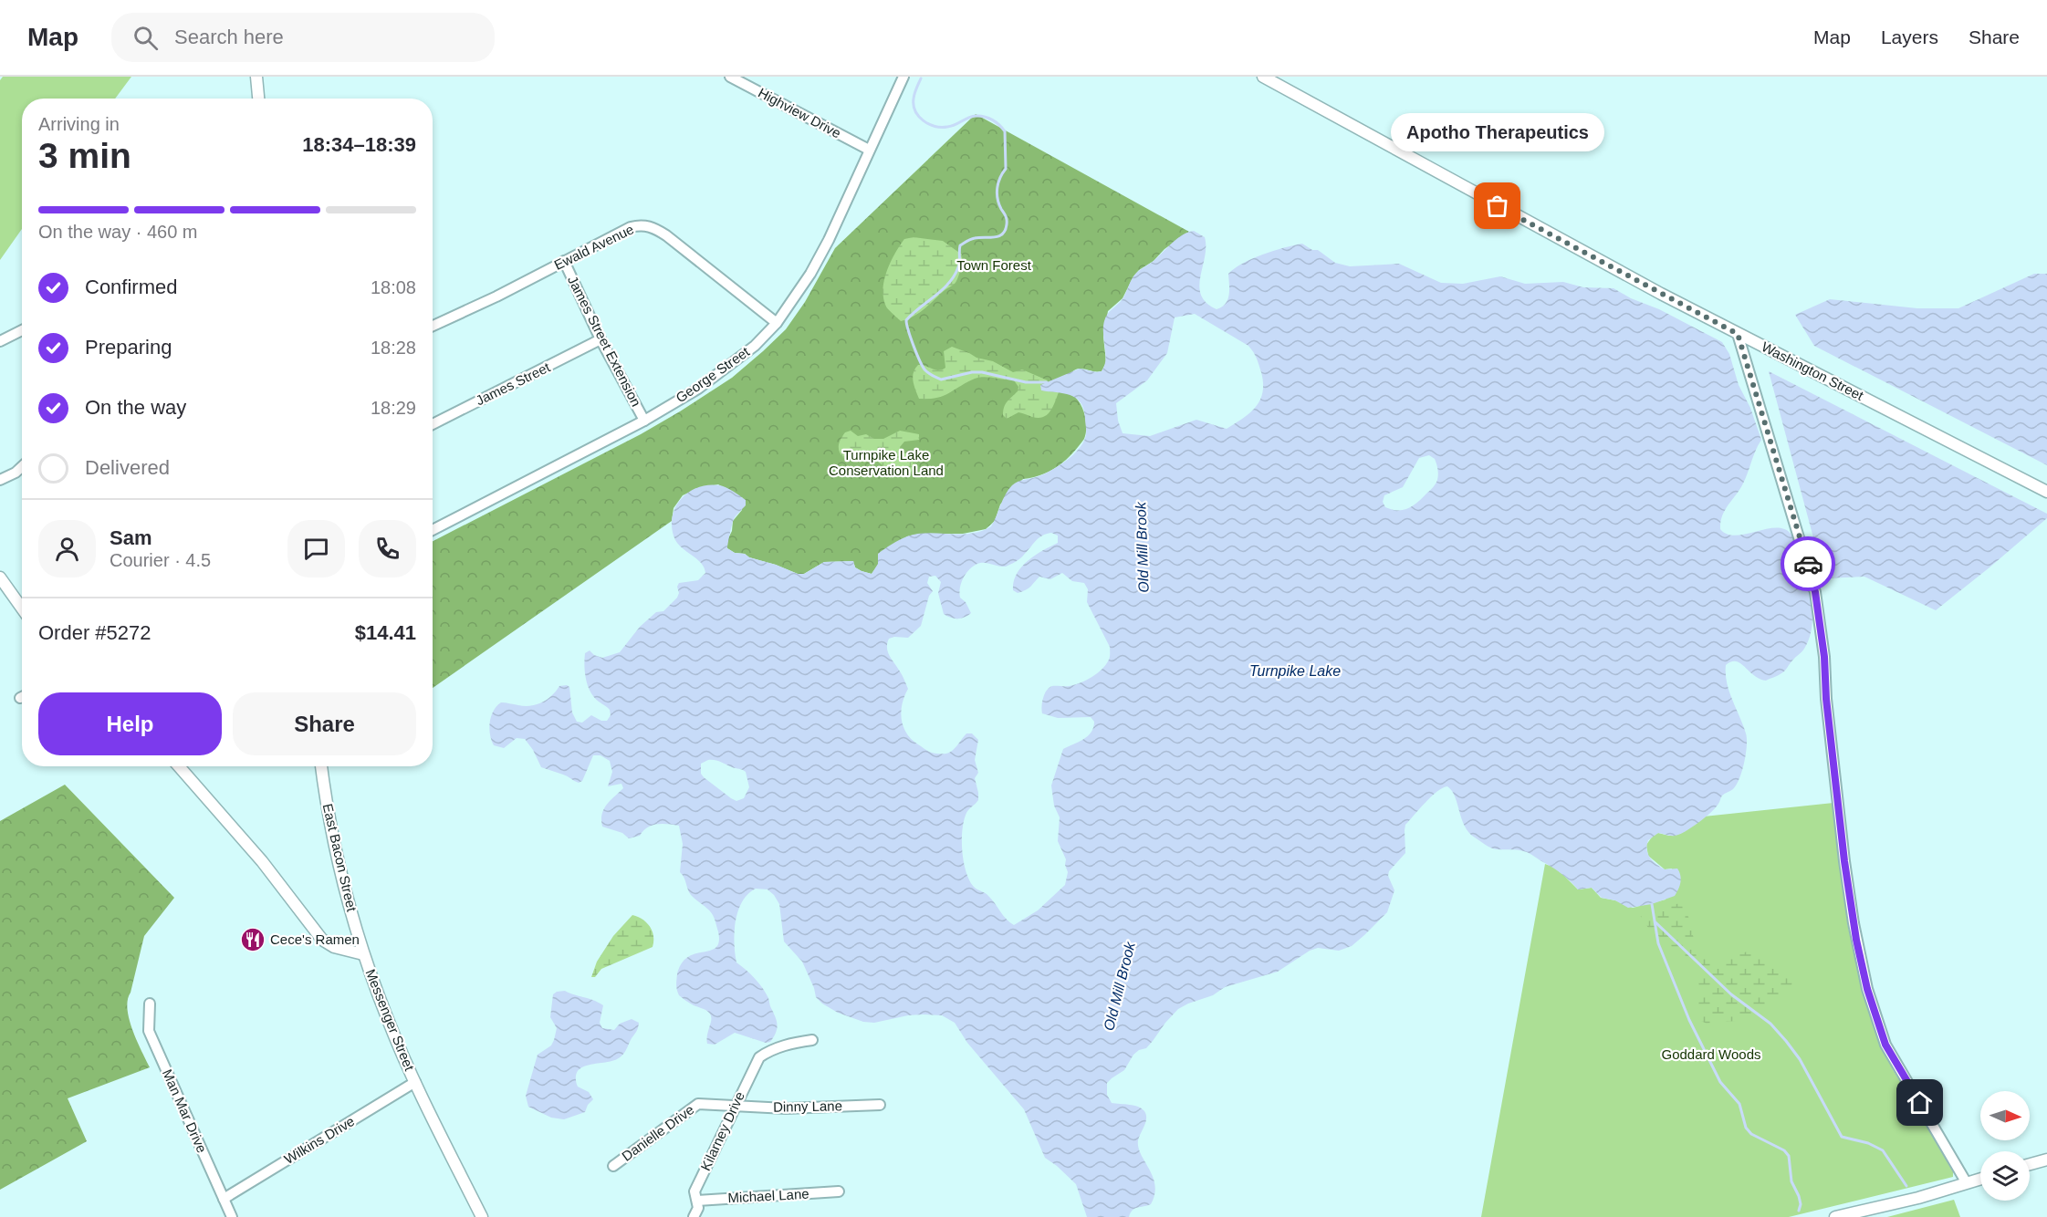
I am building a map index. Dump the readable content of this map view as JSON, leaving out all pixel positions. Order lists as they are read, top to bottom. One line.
{"streets":{"main road":["Washington Street","East Bacon Street","Messenger Street"],"street":["Highview Drive","Ewald Avenue","James Street Extension","George Street","James Street","Dinny Lane","Man Mar Drive","Kilarney Drive","Danielle Drive","Wilkins Drive","Michael Lane"]},"crossings":[["Highview Drive","George Street"],["Ewald Avenue","James Street Extension"],["Ewald Avenue","George Street"],["James Street Extension","George Street"],["James Street Extension","James Street"],["East Bacon Street","Messenger Street"],["Messenger Street","Wilkins Drive"],["Dinny Lane","Kilarney Drive"],["Dinny Lane","Danielle Drive"],["Man Mar Drive","Wilkins Drive"],["Kilarney Drive","Danielle Drive"],["Kilarney Drive","Michael Lane"]],"water":["Old Mill Brook","Turnpike Lake"],"parks":["Town Forest","Turnpike Lake Conservation Land","Goddard Woods"],"places":{"other":["Apotho Therapeutics"],"restaurant":["Cece's Ramen"]},"north":"right","page":{"header":"Map","search":"Search here","nav":["Map","Layers","Share"],"heading":["3 min","Arriving in","18:34–18:39"],"panel":["Sam","Courier · 4.5","Order #5272","$14.41"],"bubble":"Apotho Therapeutics","bar":"On the way · 460 m","list":[["Confirmed","18:08"],["Preparing","18:28"],["On the way","18:29"],"Delivered"],"buttons":["Help","Share"]}}
